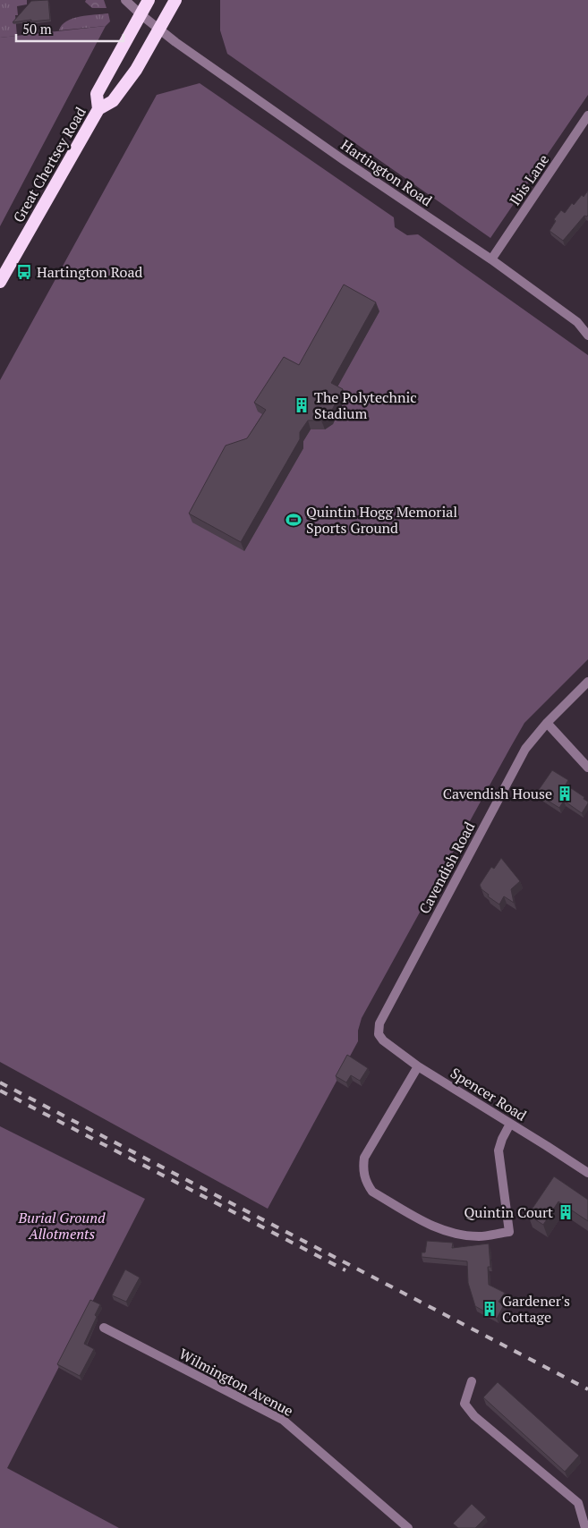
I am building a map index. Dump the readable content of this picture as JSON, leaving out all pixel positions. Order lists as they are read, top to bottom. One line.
{"streets":{"highway":["Great Chertsey Road"],"street":["Hartington Road","Ibis Lane","Cavendish Road","Spencer Road","Wilmington Avenue"]},"crossings":[["Great Chertsey Road","Hartington Road"],["Hartington Road","Ibis Lane"],["Cavendish Road","Spencer Road"]],"parks":["Burial Ground Allotments"],"places":{"bus stop":["Hartington Road"],"building":["The Polytechnic Stadium","Cavendish House","Quintin Court","Gardener's Cottage"],"sports":["Quintin Hogg Memorial Sports Ground"]},"scale_bar":"50 m"}
